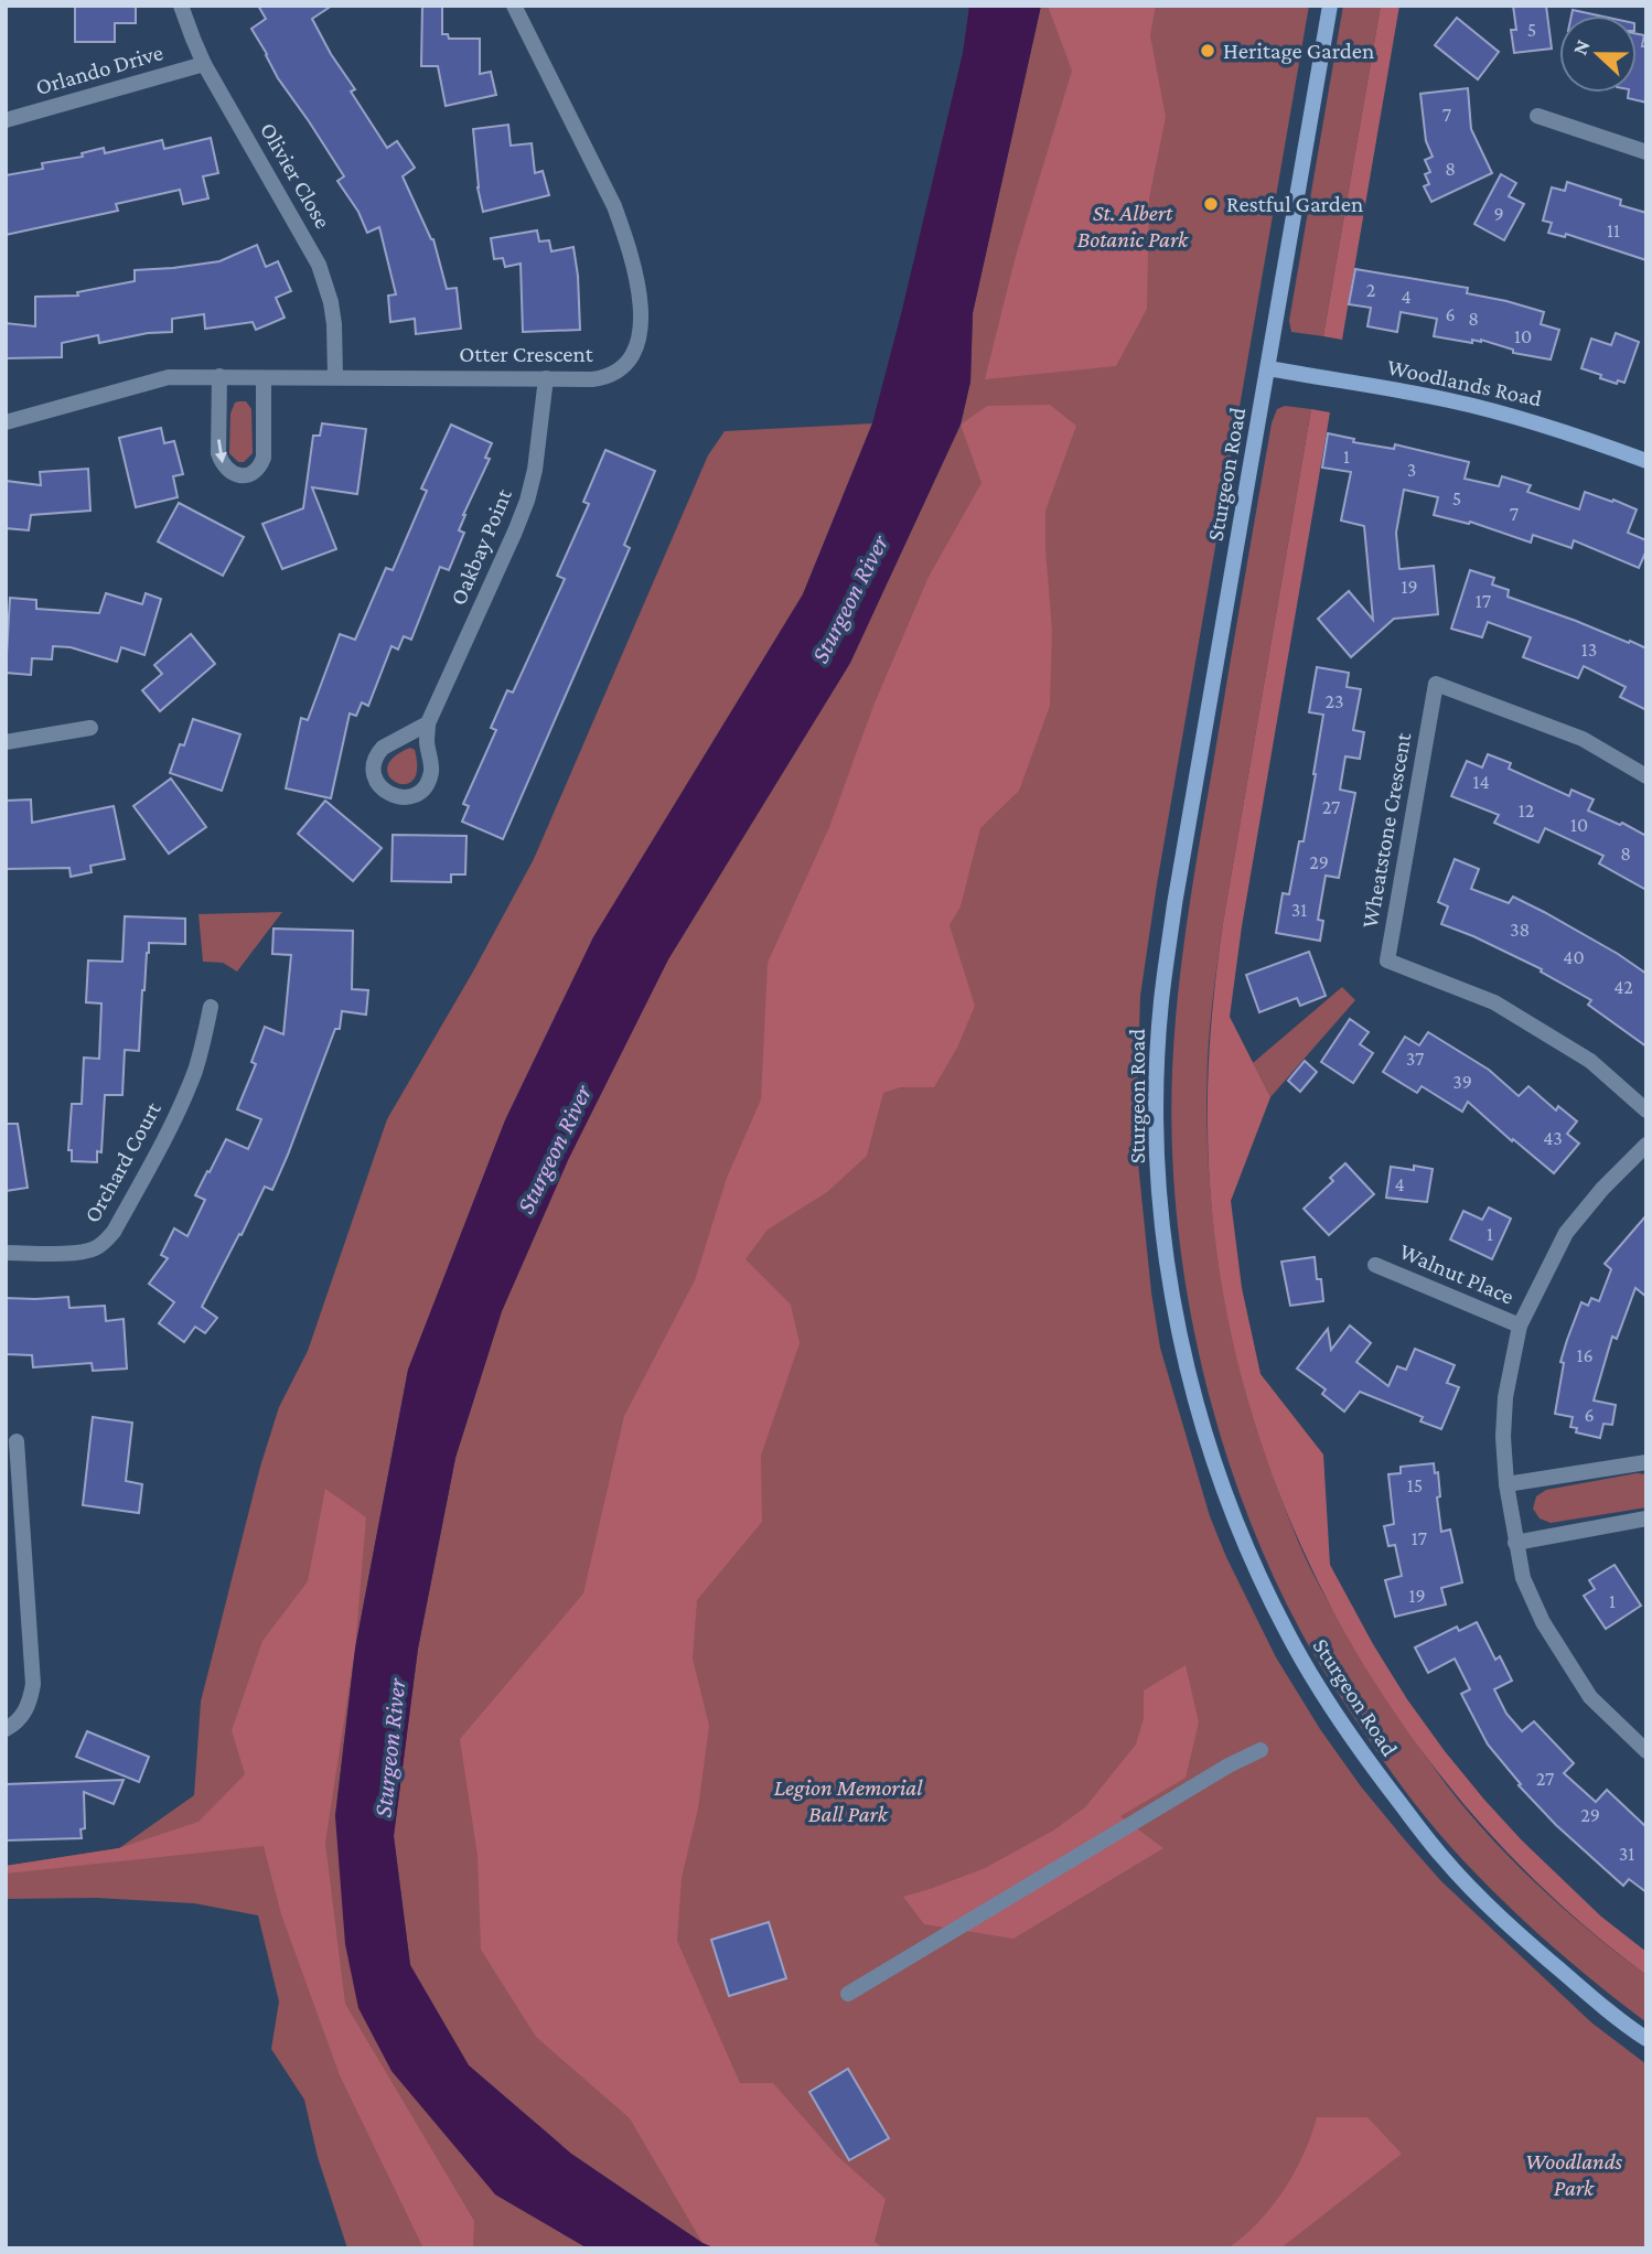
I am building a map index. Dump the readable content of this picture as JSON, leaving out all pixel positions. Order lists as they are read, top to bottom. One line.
{"streets":{"main road":["Woodlands Road","Sturgeon Road"],"street":["Orlando Drive","Olivier Close","Otter Crescent","Oakbay Point","Wheatstone Crescent","Orchard Court","Walnut Place"]},"crossings":[["Orlando Drive","Olivier Close"],["Olivier Close","Otter Crescent"],["Otter Crescent","Oakbay Point"],["Woodlands Road","Sturgeon Road"]],"water":["Sturgeon River"],"parks":["St. Albert Botanic Park","Legion Memorial Ball Park","Woodlands Park"],"places":["Heritage Garden","Restful Garden"],"house_numbers":["5","7","8","9","11","2","4","6","8","10","1","3","5","7","19","17","13","23","14","27","12","10","8","29","31","38","40","42","37","39","43","4","1","16","6","15","17","19","1","27","29","31"],"north":"left"}
